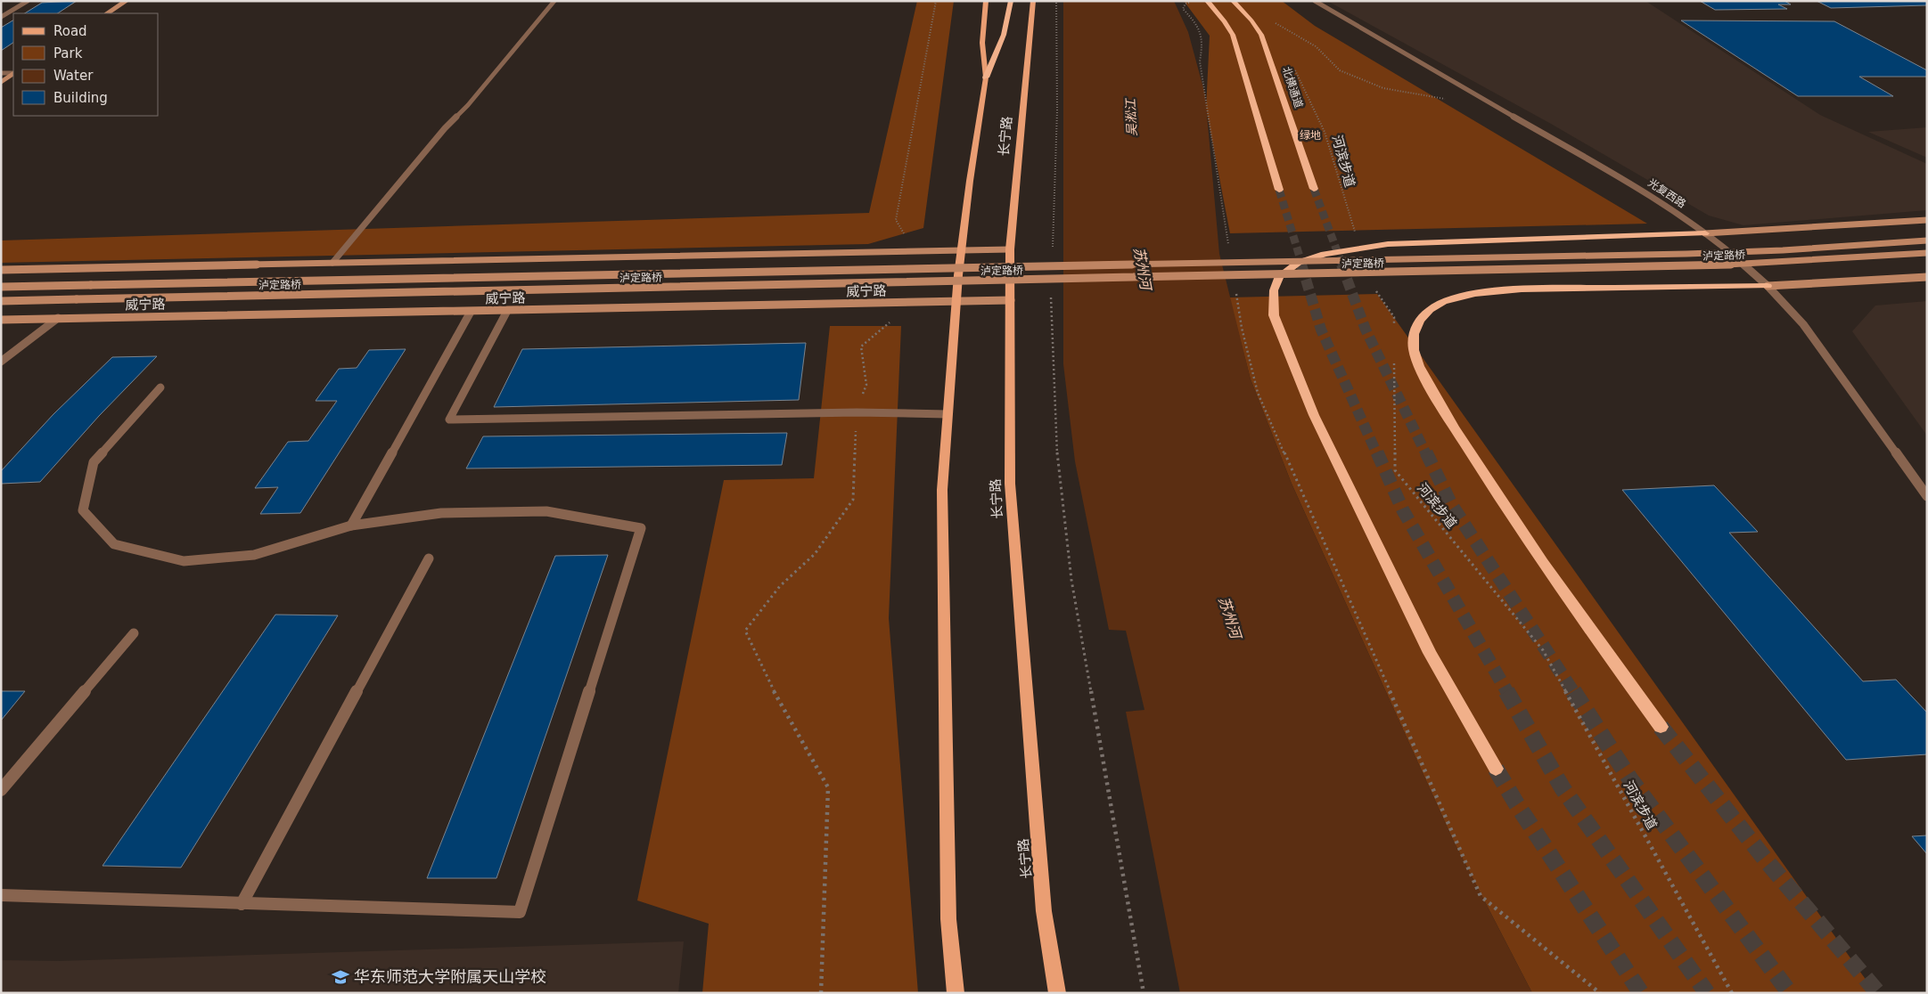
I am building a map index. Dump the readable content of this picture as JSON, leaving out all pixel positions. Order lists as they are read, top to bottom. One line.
{"streets":{"highway":["北横通道"],"main road":["长宁路","泸定路桥","威宁路"],"street":["光复西路"],"path":["河滨步道"]},"crossings":[["长宁路","威宁路"]],"water":["吴淞江","苏州河"],"parks":["绿地"],"places":{"school or university":["华东师范大学附属天山学校"]},"legend":["Road","Park","Water","Building"]}
